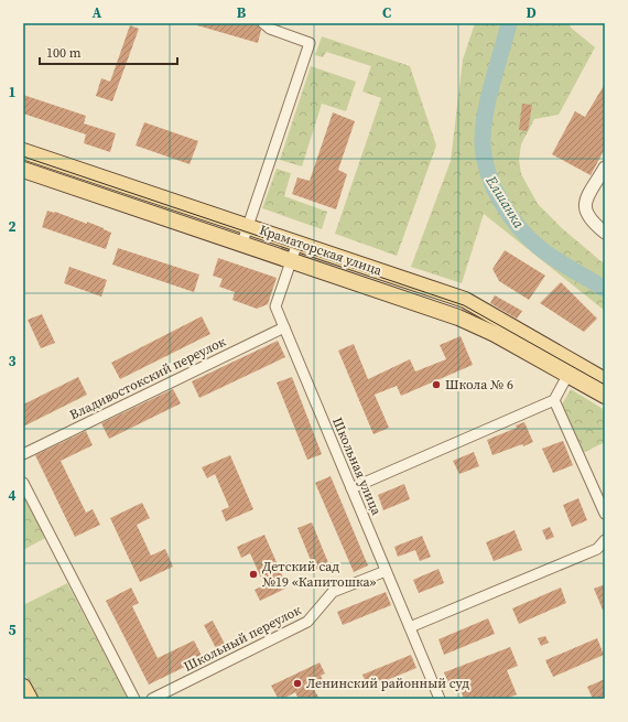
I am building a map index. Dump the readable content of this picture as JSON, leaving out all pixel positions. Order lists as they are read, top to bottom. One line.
{"streets":{"main road":["Краматорская улица"],"street":["Владивостокский переулок","Школьная улица","Школьный переулок"]},"crossings":[["Краматорская улица","Школьная улица"],["Владивостокский переулок","Школьная улица"],["Школьная улица","Школьный переулок"]],"water":["Елшанка"],"places":["Школа № 6","Детский сад №19 «Капитошка»","Ленинский районный суд"],"scale_bar":"100 m","grid":{"columns":["A","B","C","D"],"rows":["1","2","3","4","5"]}}
